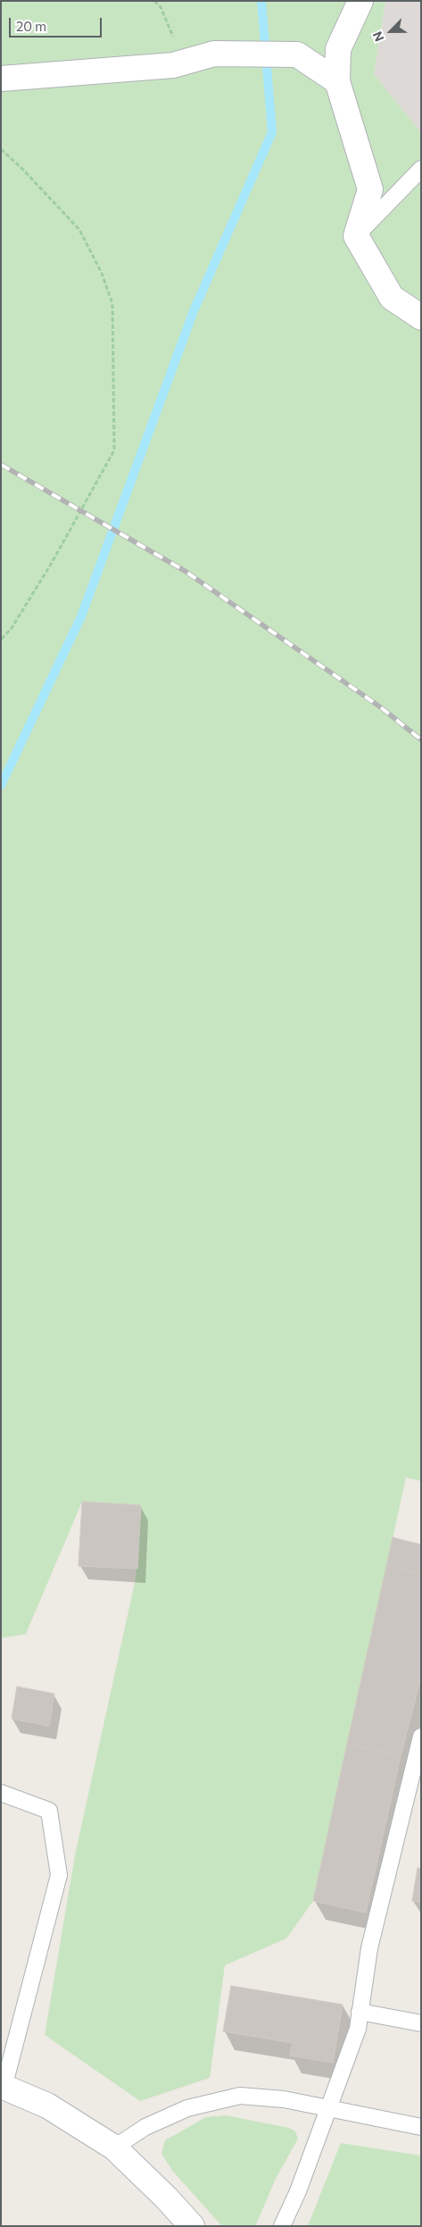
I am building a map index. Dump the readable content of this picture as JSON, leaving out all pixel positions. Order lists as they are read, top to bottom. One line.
{"scale_bar":"20 m","north":"bottom left"}
